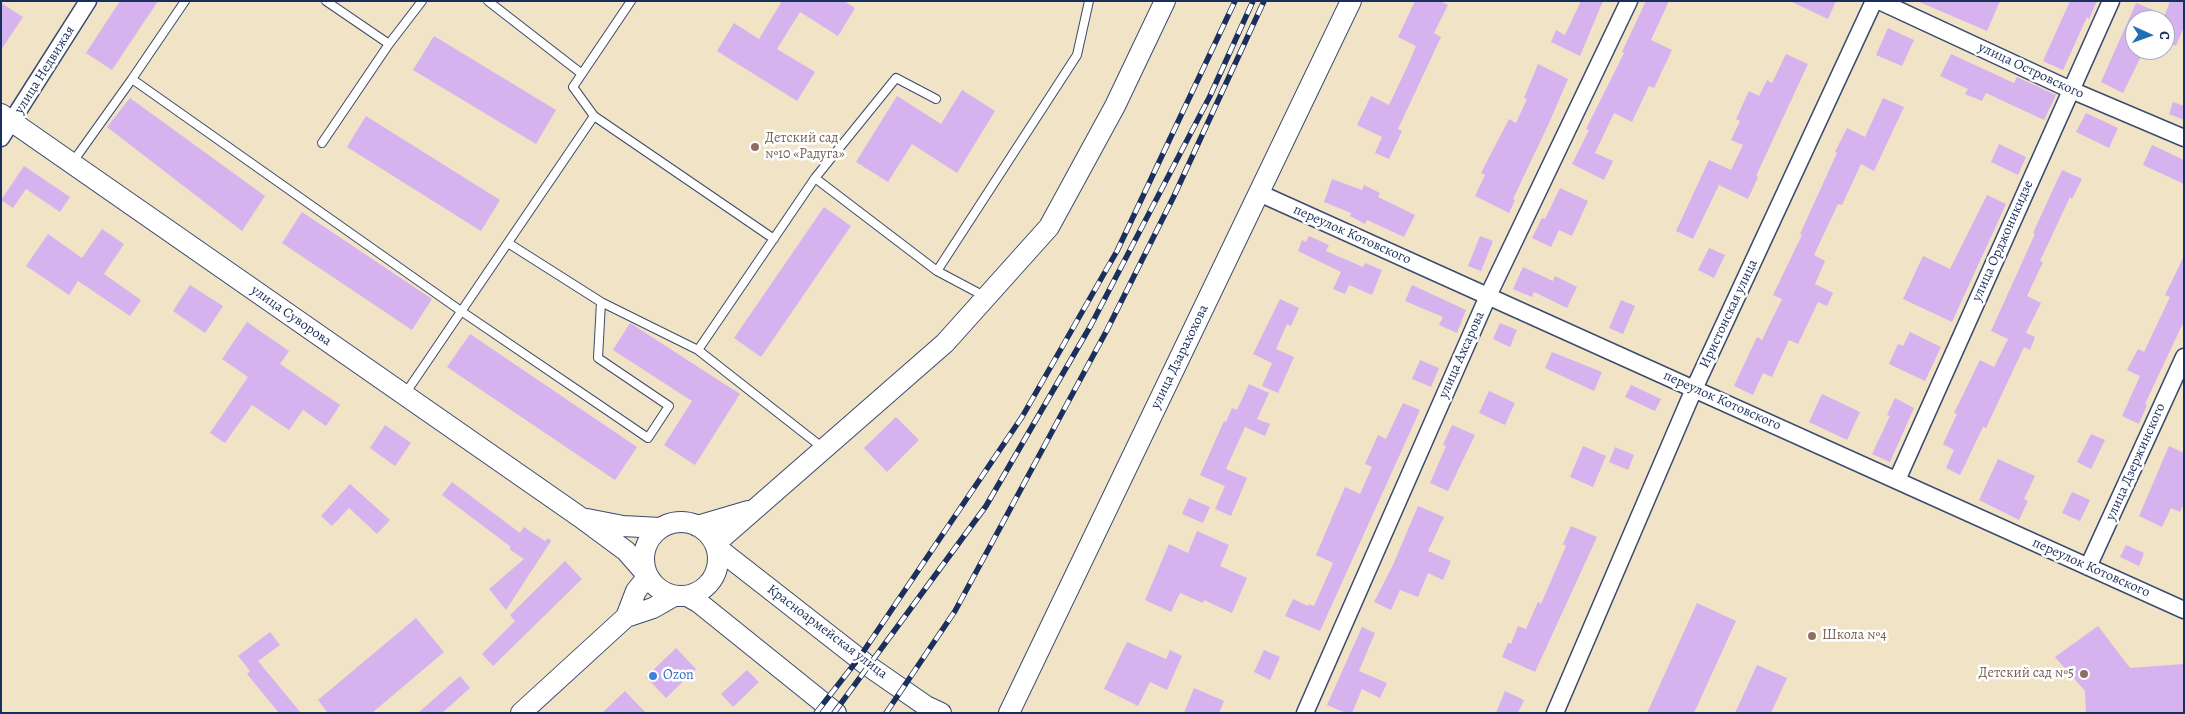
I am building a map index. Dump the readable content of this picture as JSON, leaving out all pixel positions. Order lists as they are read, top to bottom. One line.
{"streets":{"street":["улица Недвижая","улица Островского","переулок Котовского","улица Орджоникидзе","Иристонская улица","улица Суворова","улица Ахсарова","улица Дзарахохова","улица Дзержинского","Красноармейская улица"]},"crossings":[["улица Недвижая","улица Суворова"],["улица Островского","улица Орджоникидзе"],["переулок Котовского","улица Орджоникидзе"],["переулок Котовского","Иристонская улица"],["переулок Котовского","улица Ахсарова"],["переулок Котовского","улица Дзарахохова"],["переулок Котовского","улица Дзержинского"],["улица Суворова","Красноармейская улица"]],"places":["Детский сад №10 «Радуга»","Школа №4","Детский сад №5","Ozon"],"north":"right"}
